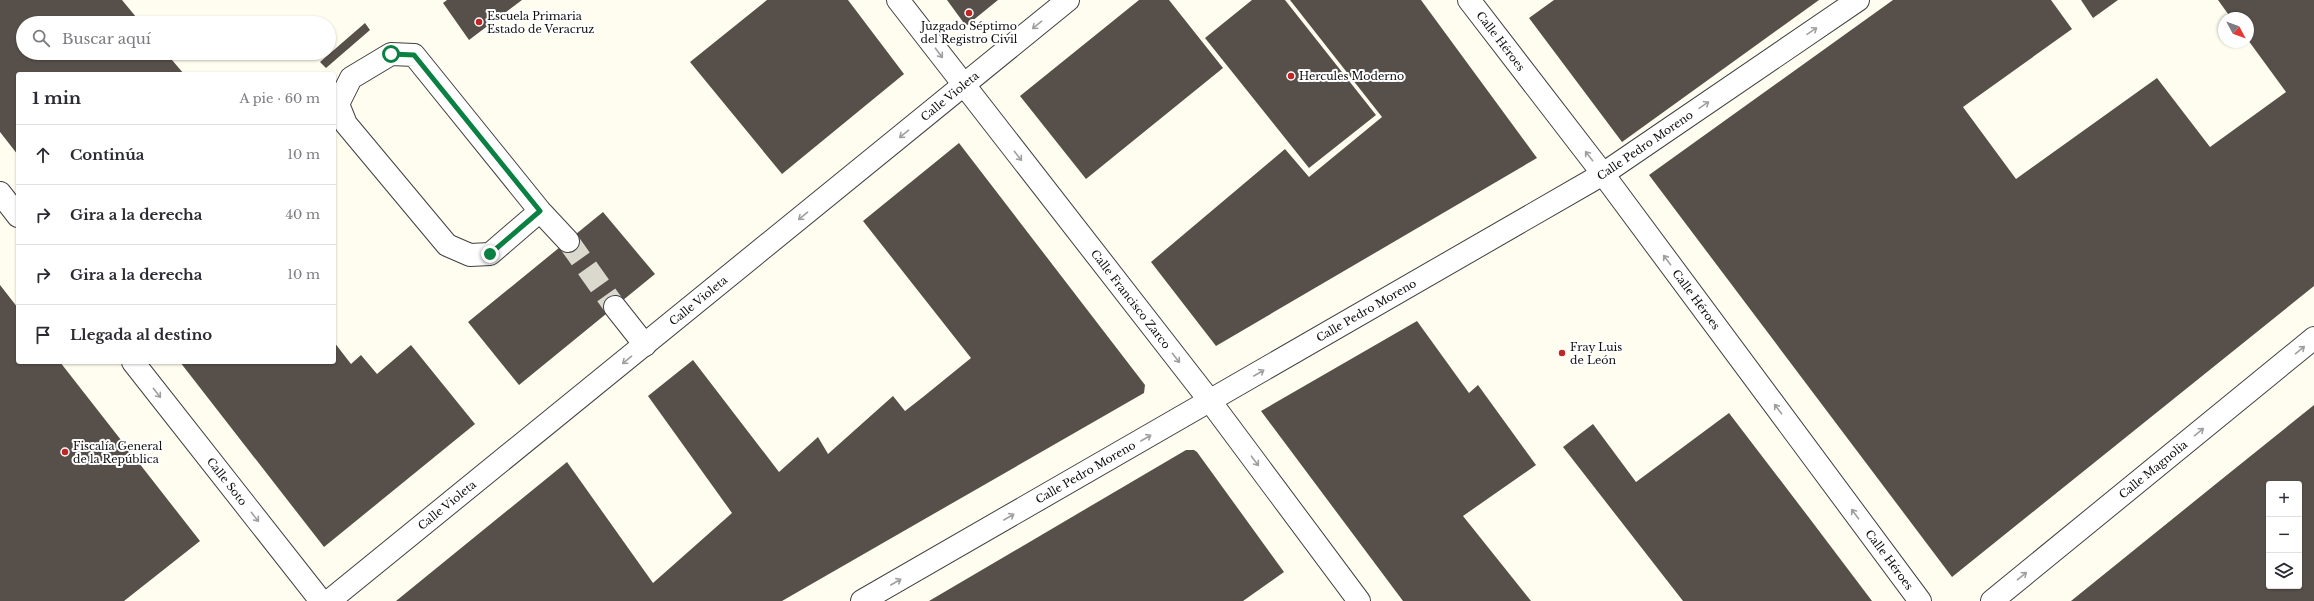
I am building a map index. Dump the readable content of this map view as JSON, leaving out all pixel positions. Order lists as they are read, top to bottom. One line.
{"streets":{"street":["Calle Héroes","Calle Violeta","Calle Pedro Moreno","Calle Francisco Zarco","Calle Magnolia","Calle Soto"]},"crossings":[["Calle Héroes","Calle Pedro Moreno"],["Calle Violeta","Calle Francisco Zarco"],["Calle Pedro Moreno","Calle Francisco Zarco"]],"one_way":["Calle Héroes","Calle Violeta","Calle Pedro Moreno","Calle Francisco Zarco","Calle Magnolia","Calle Soto"],"places":["Juzgado Séptimo del Registro Civil","Escuela Primaria Estado de Veracruz","Hercules Moderno","Fray Luis de León","Fiscalía General de la República"],"north":"bottom right","page":{"search":"Buscar aquí","heading":["1 min","A pie · 60 m"],"list":[["Continúa","10 m"],["Gira a la derecha","40 m"],["Gira a la derecha","10 m"],"Llegada al destino"],"map_buttons":["+","−"]}}
